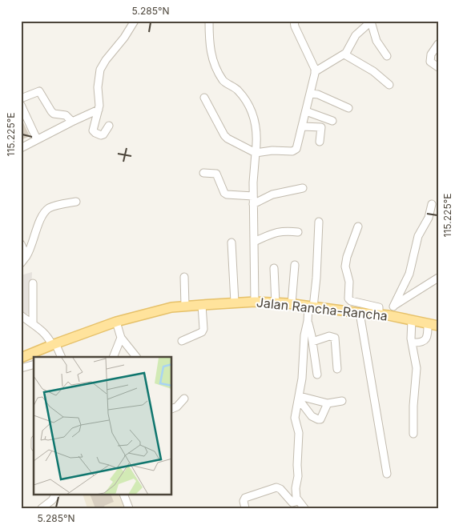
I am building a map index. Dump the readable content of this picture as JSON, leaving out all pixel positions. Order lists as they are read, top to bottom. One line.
{"streets":{"main road":["Jalan Rancha-Rancha"]},"coordinates":["5.285°N","115.225°E"]}
